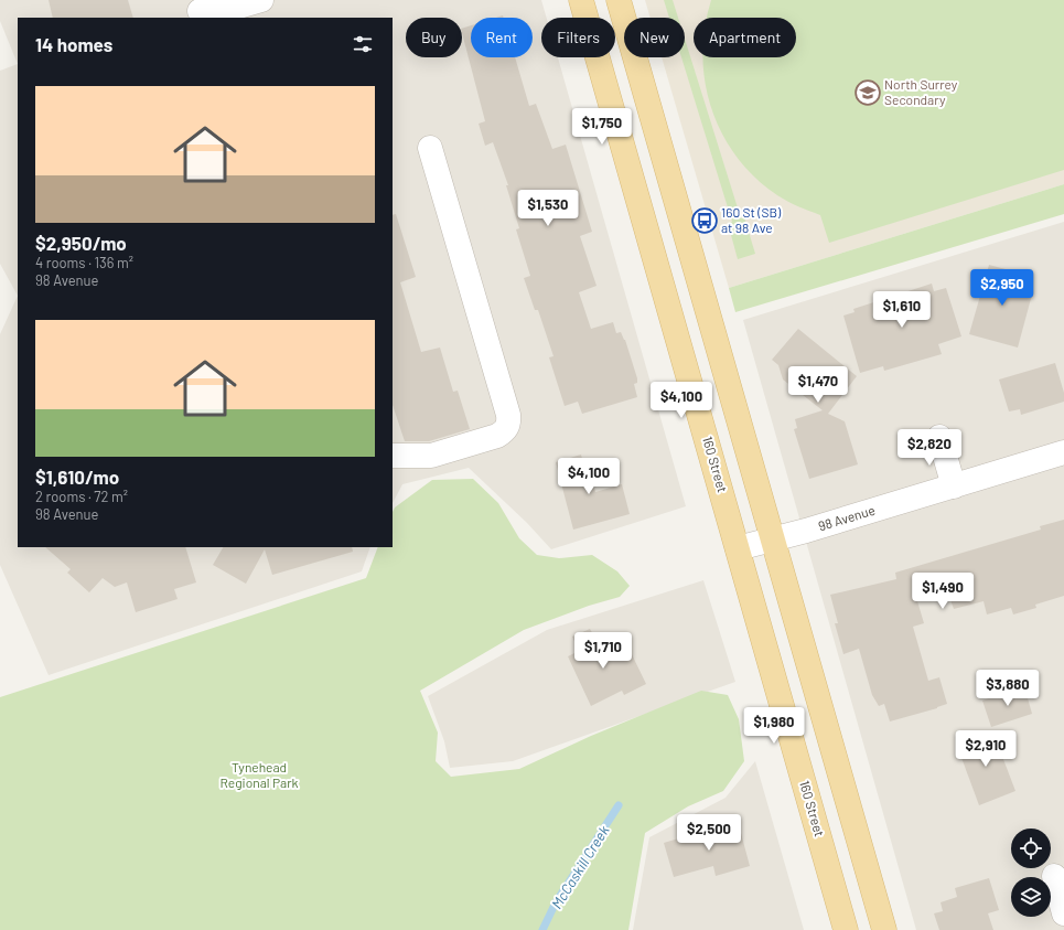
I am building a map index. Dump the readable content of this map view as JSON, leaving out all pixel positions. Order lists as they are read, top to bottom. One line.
{"streets":{"main road":["160 Street"],"street":["98 Avenue"]},"crossings":[["160 Street","98 Avenue"]],"water":["McCaskill Creek"],"parks":["Tynehead Regional Park"],"places":{"school or university":["North Surrey Secondary"],"bus stop":["160 St (SB) at 98 Ave"]},"page":{"chip":["Buy","Rent","Filters","New","Apartment"],"heading":"14 homes","list":[{"name":"$2,950/mo","note":"4 rooms · 136 m² · 98 Avenue"},{"name":"$1,610/mo","note":"2 rooms · 72 m² · 98 Avenue"}],"price":["$1,750","$1,530","$2,950","$1,610","$1,470","$4,100","$2,820","$4,100","$1,490","$1,710","$3,880","$1,980","$2,910","$2,500"]}}
